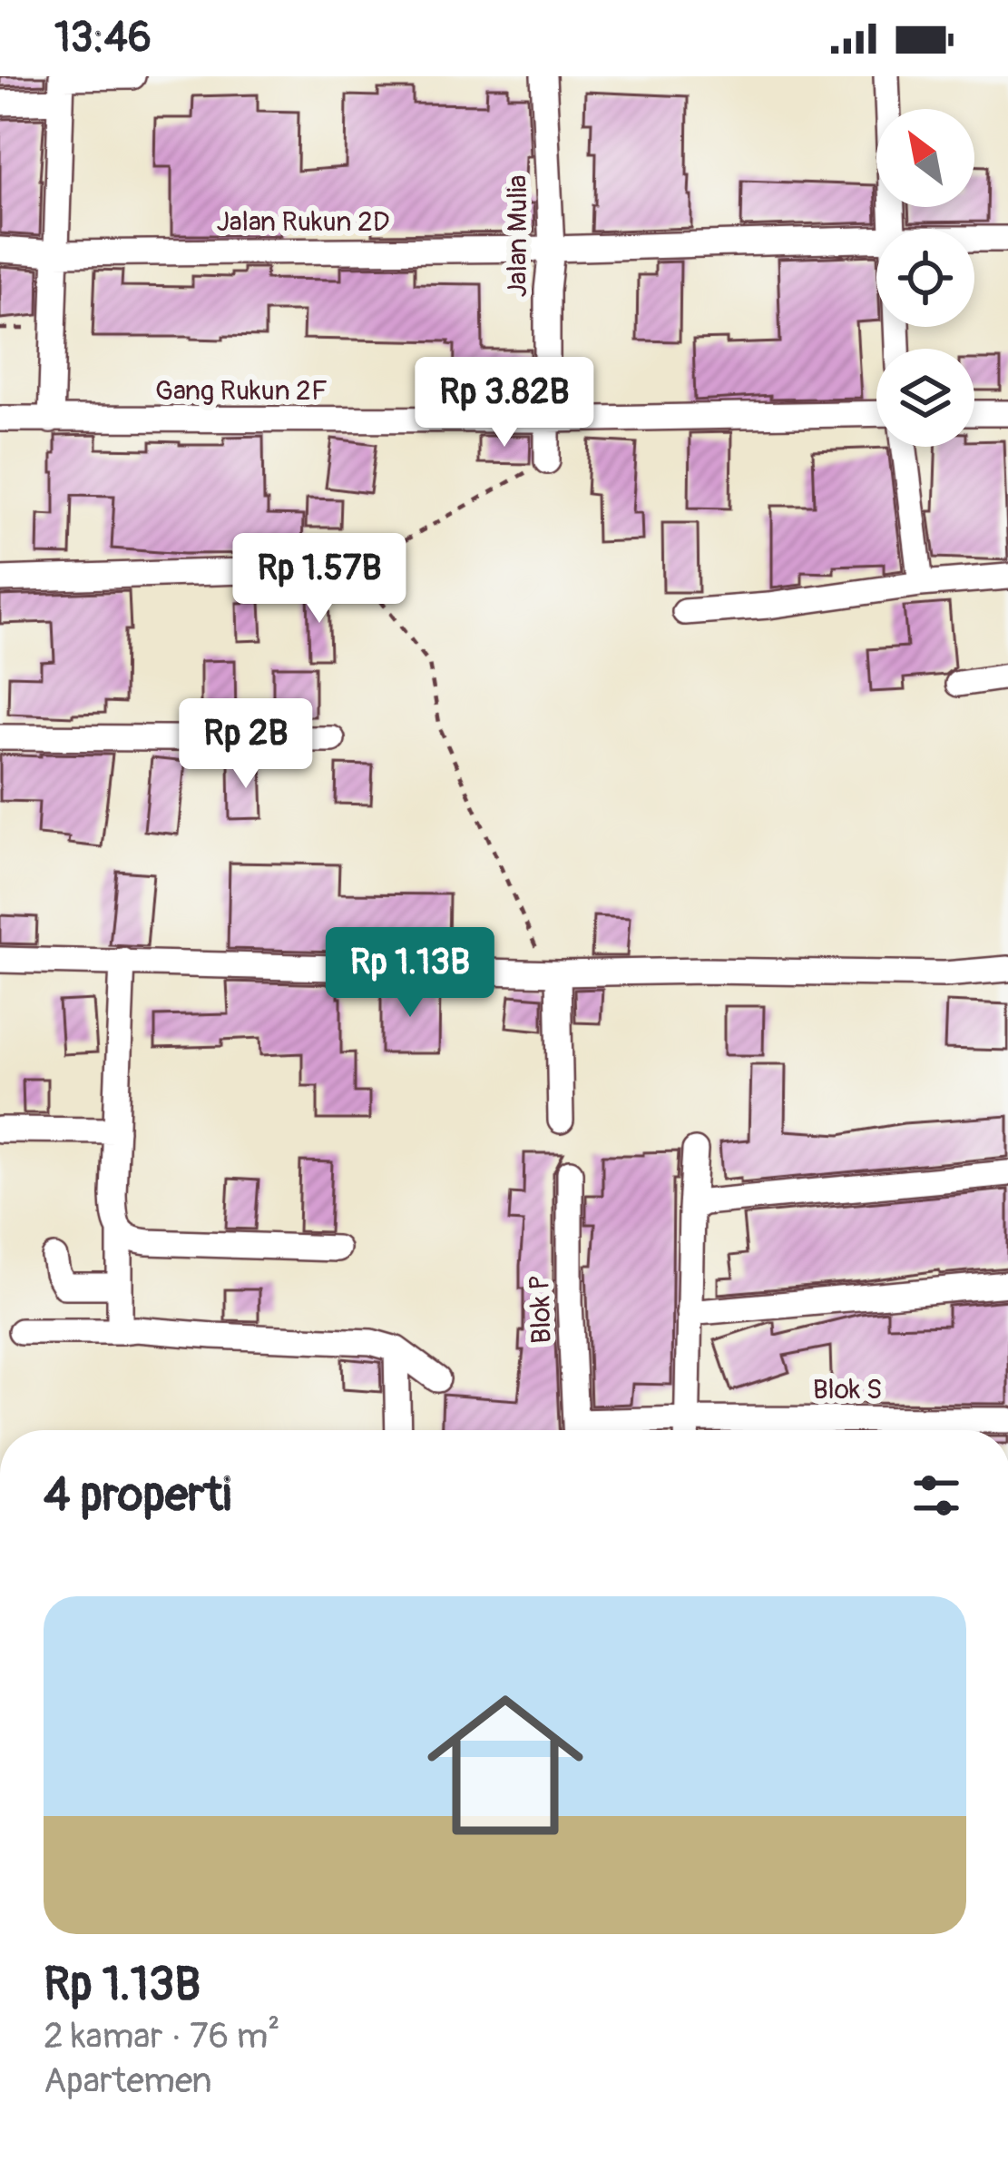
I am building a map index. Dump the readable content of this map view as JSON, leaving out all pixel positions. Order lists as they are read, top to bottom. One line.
{"streets":{"street":["Jalan Rukun 2D","Jalan Mulia","Gang Rukun 2F","Blok P","Blok S"]},"crossings":[["Jalan Rukun 2D","Jalan Mulia"],["Jalan Mulia","Gang Rukun 2F"]],"north":"top left","page":{"status":"13:46","price":["Rp 3.82B","Rp 1.57B","Rp 2B","Rp 1.13B"],"heading":"4 properti","list":[{"name":"Rp 1.13B","note":"2 kamar · 76 m² · Apartemen"}]}}
